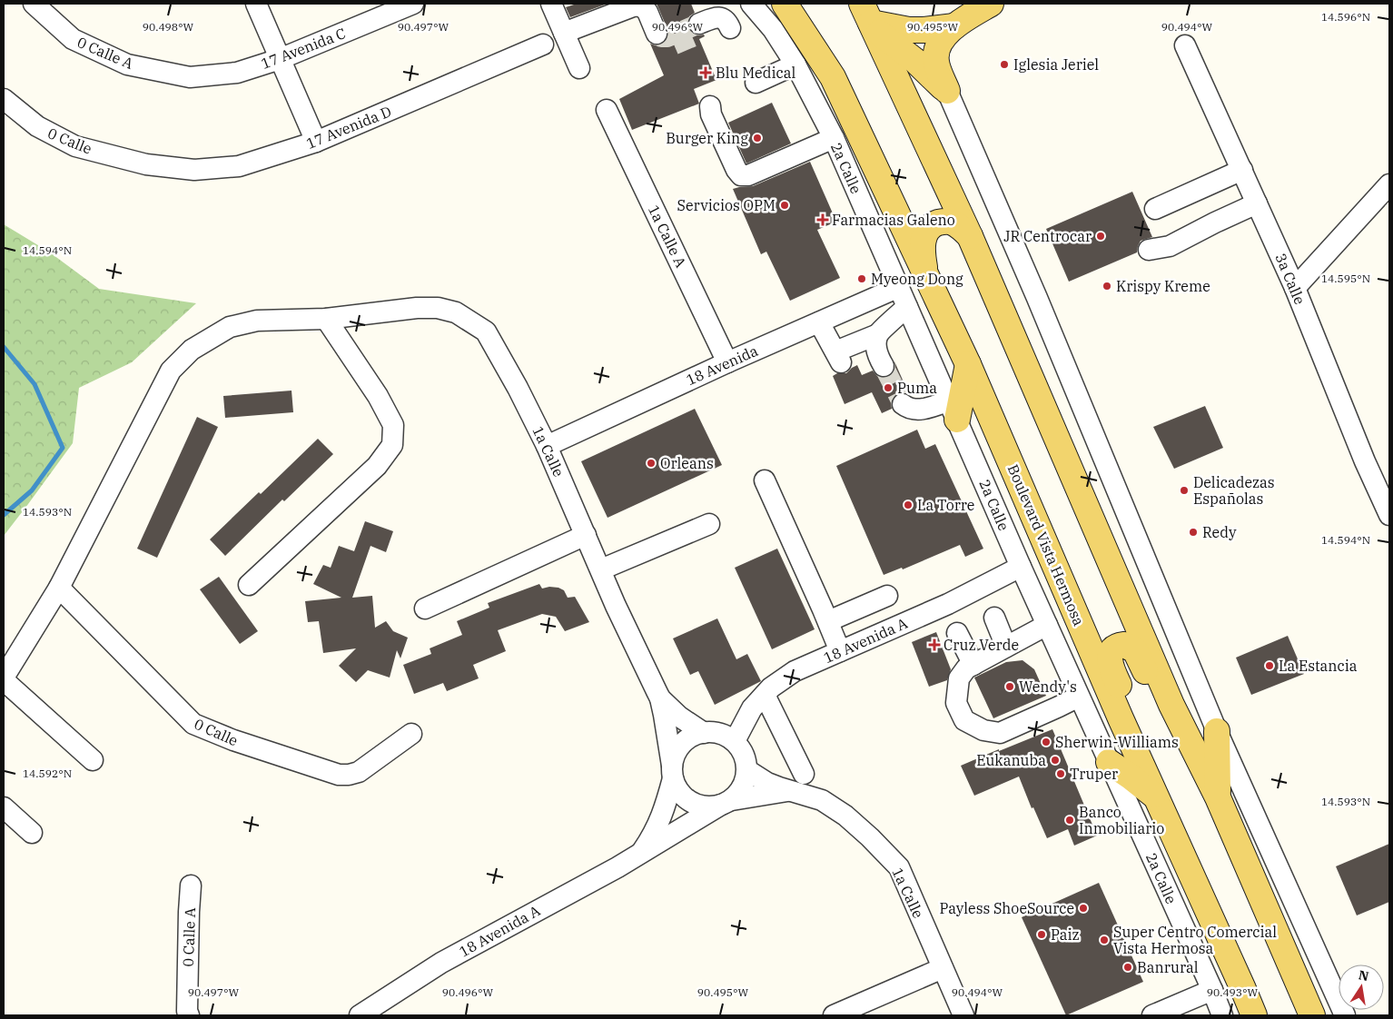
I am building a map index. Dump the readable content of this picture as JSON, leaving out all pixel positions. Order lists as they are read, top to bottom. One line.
{"streets":{"main road":["Boulevard Vista Hermosa"],"street":["17 Avenida C","0 Calle A","17 Avenida D","0 Calle","2a Calle","1a Calle A","3a Calle","18 Avenida","1a Calle","18 Avenida A"]},"crossings":[["17 Avenida C","0 Calle A"],["17 Avenida D","0 Calle"],["0 Calle","1a Calle"],["2a Calle","18 Avenida"],["2a Calle","18 Avenida A"],["1a Calle A","18 Avenida"],["18 Avenida","1a Calle"],["1a Calle","18 Avenida A"]],"places":{"other":["Iglesia Jeriel","Burger King","Servicios OPM","JR Centrocar","Myeong Dong","Krispy Kreme","Puma","Orleans","Delicadezas Españolas","La Torre","Redy","La Estancia","Wendy's","Sherwin-Williams","Eukanuba","Truper","Banco Inmobiliario","Payless ShoeSource","Paiz","Super Centro Comercial Vista Hermosa","Banrural"],"health":["Blu Medical","Farmacias Galeno","Cruz Verde"]},"north":"top","coordinates":["14.596°N","90.498°W","90.497°W","90.496°W","90.495°W","90.494°W","14.594°N","14.595°N","14.593°N","14.592°N","90.493°W"]}
